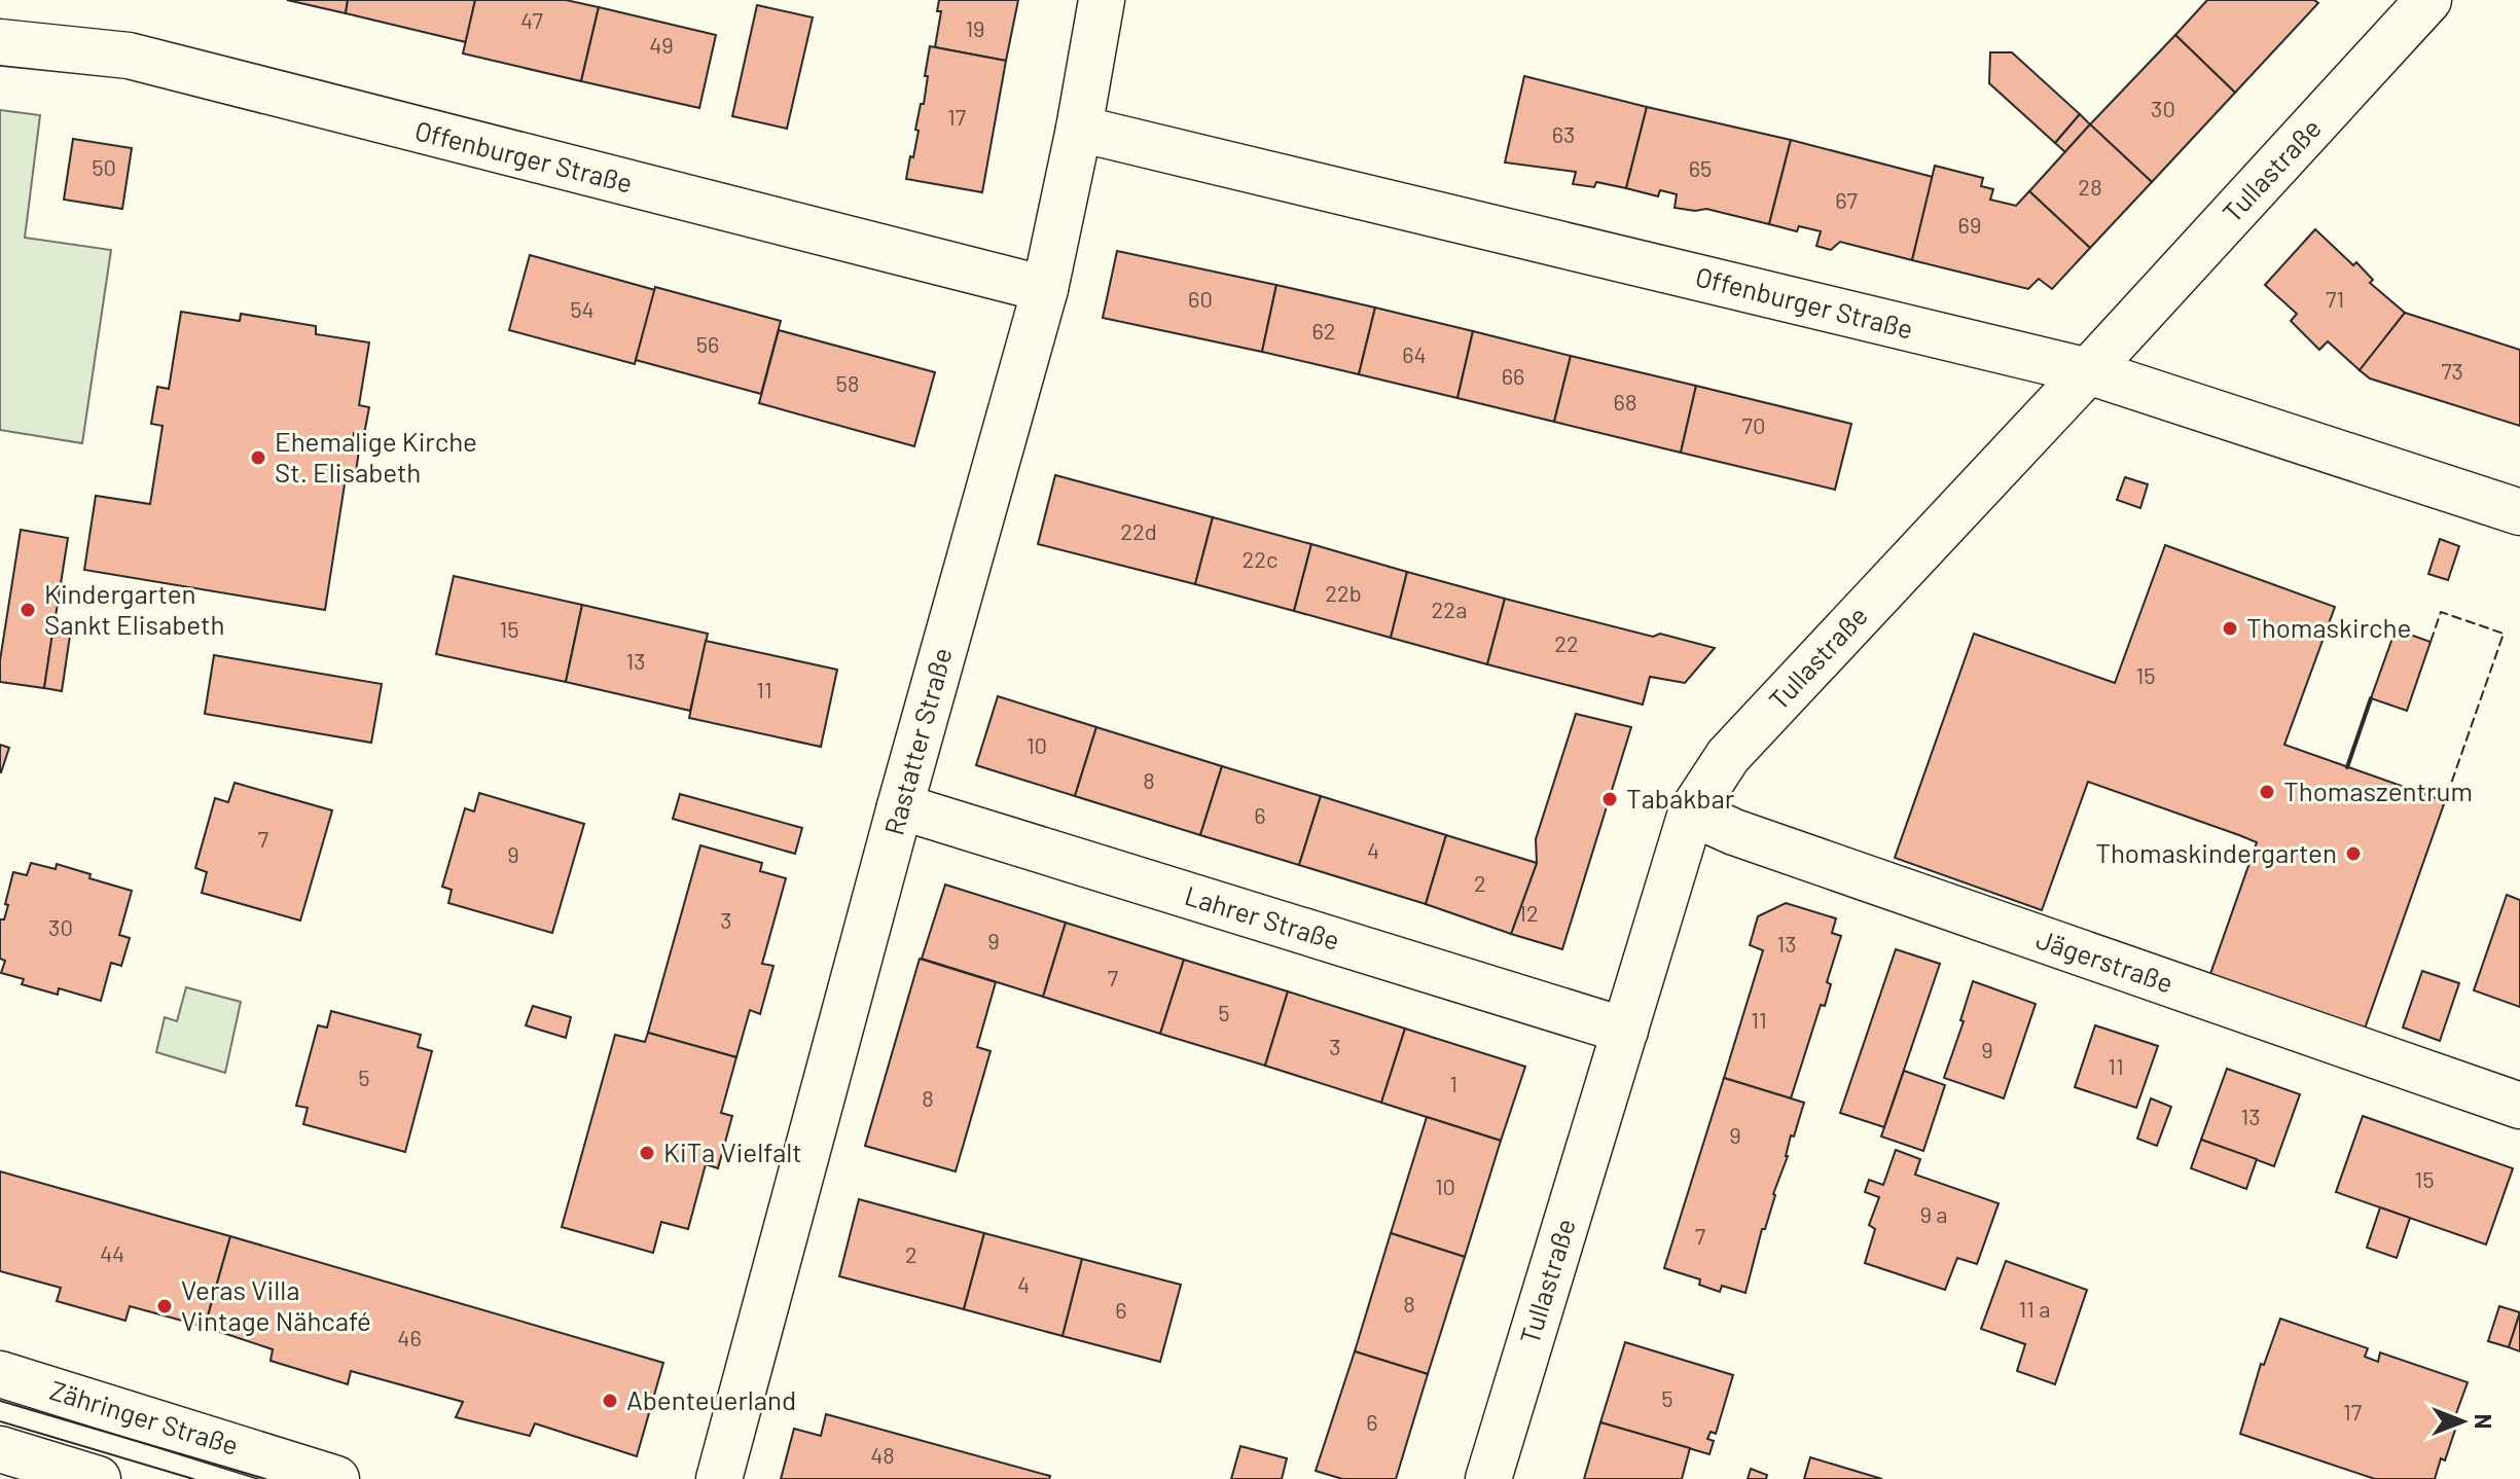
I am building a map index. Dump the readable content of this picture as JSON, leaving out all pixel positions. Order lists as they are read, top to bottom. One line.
{"streets":{"street":["Offenburger Straße","Tullastraße","Rastatter Straße","Lahrer Straße","Jägerstraße","Zähringer Straße"]},"crossings":[["Offenburger Straße","Tullastraße"],["Offenburger Straße","Rastatter Straße"],["Tullastraße","Lahrer Straße"],["Tullastraße","Jägerstraße"],["Rastatter Straße","Lahrer Straße"]],"places":["Ehemalige Kirche St. Elisabeth","Kindergarten Sankt Elisabeth","Thomaskirche","Thomaszentrum","Tabakbar","Thomaskindergarten","KiTa Vielfalt","Veras Villa Vintage Nähcafé","Abenteuerland"],"house_numbers":["47","19","49","30","17","63","50","65","28","67","69","60","71","54","62","56","64","73","66","58","68","70","22d","22c","22b","22a","15","22","13","15","11","10","8","6","7","4","9","2","12","3","30","9","13","7","5","11","3","9","11","5","1","8","13","9","15","10","9 a","7","44","2","4","8","11 a","6","46","5","17","6","48"],"north":"right"}
